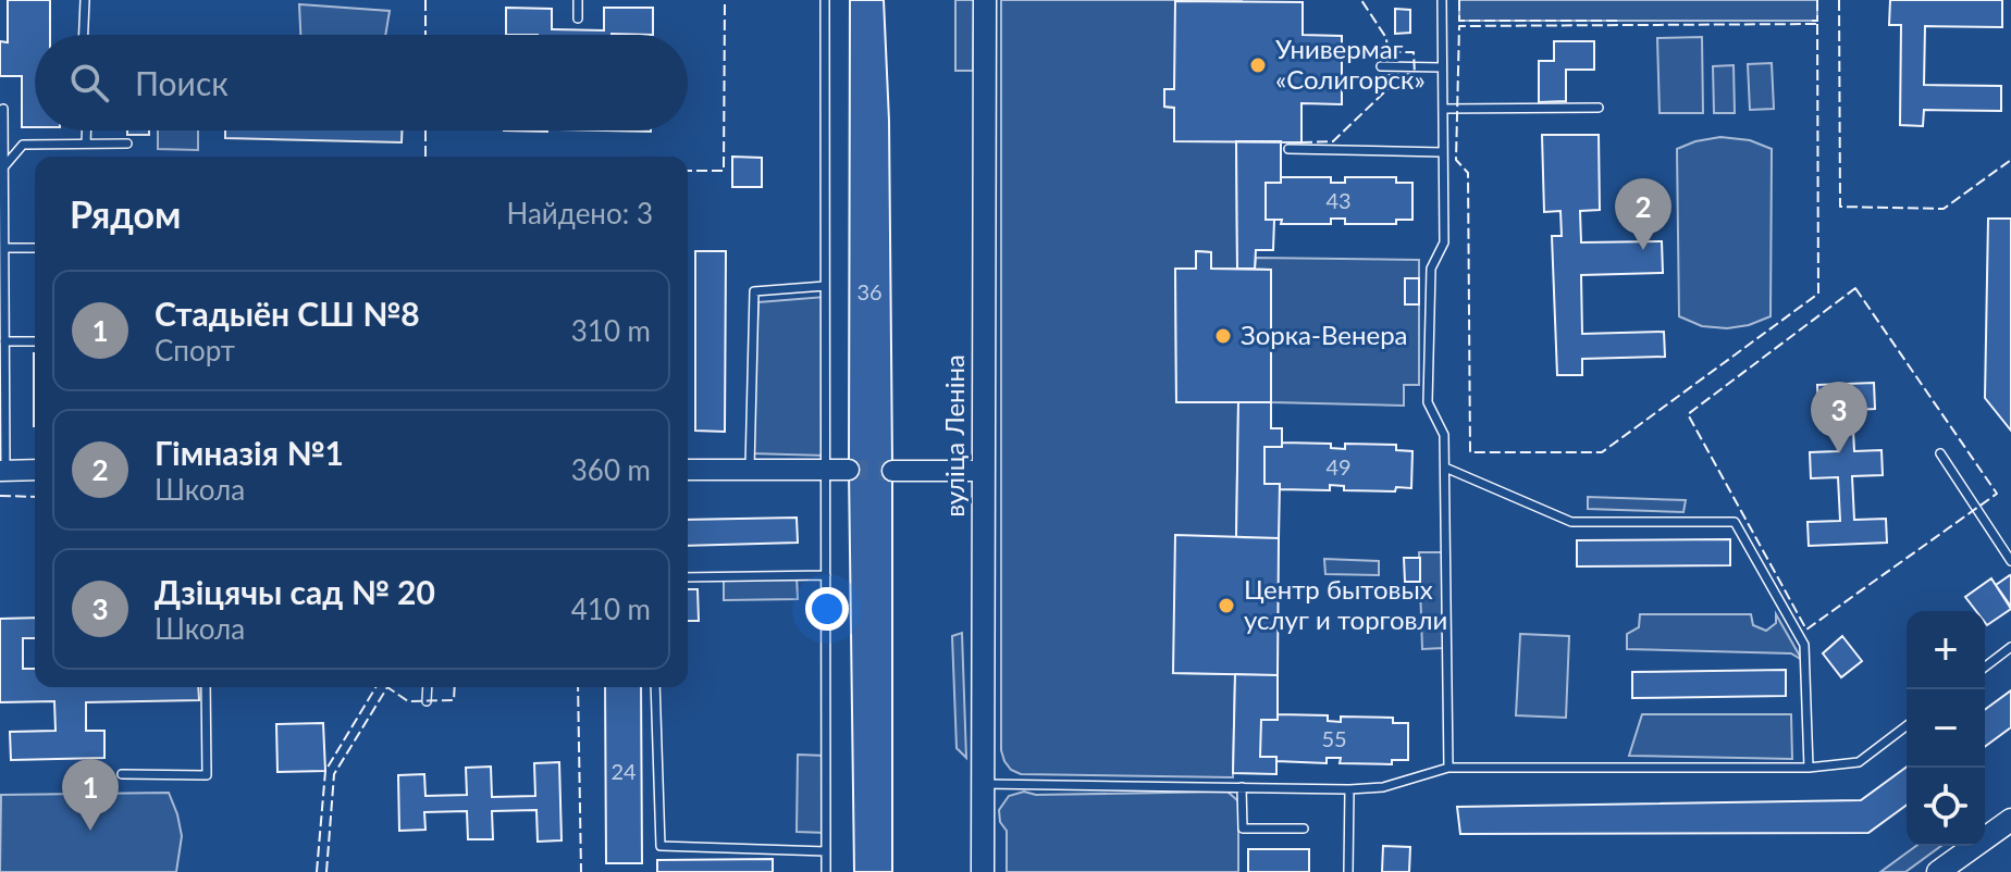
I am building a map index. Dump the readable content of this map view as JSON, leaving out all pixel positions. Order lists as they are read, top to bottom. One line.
{"streets":{"main road":["вуліца Леніна"]},"places":["Универмаг «Солигорск»","Зорка-Венера","Центр бытовых услуг и торговли"],"house_numbers":["43","36","49","55","24"],"page":{"search":"Поиск","heading":["Рядом","Найдено: 3"],"pins":["2","3","1"],"list":[{"mark":"1","name":"Стадыён СШ №8","note":"Спорт","value":"310 m"},{"mark":"2","name":"Гімназія №1","note":"Школа","value":"360 m"},{"mark":"3","name":"Дзіцячы сад № 20","note":"Школа","value":"410 m"}],"map_buttons":["+","−"]}}
